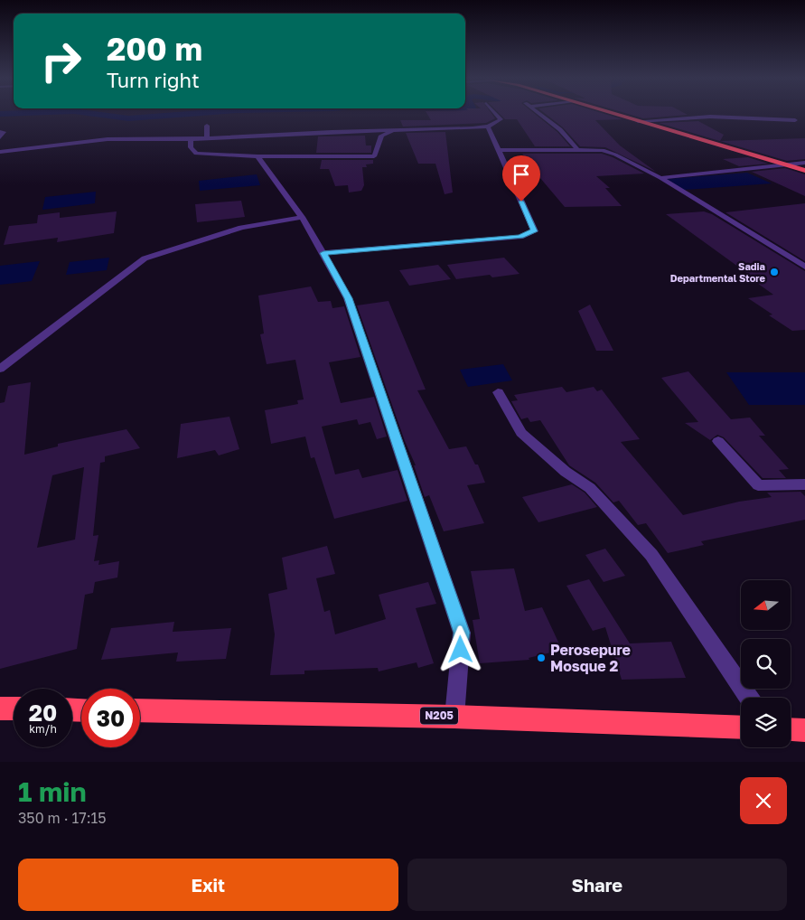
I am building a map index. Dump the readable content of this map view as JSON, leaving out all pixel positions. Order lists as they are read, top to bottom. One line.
{"streets":{"highway":["N205"]},"places":["Sadia Departmental Store","Perosepure Mosque 2"],"north":"left","page":{"turn":["200 m","Turn right"],"speed":"20 km/h","limit":"30","heading":["1 min","350 m · 17:15"],"buttons":["Exit","Share"]}}
